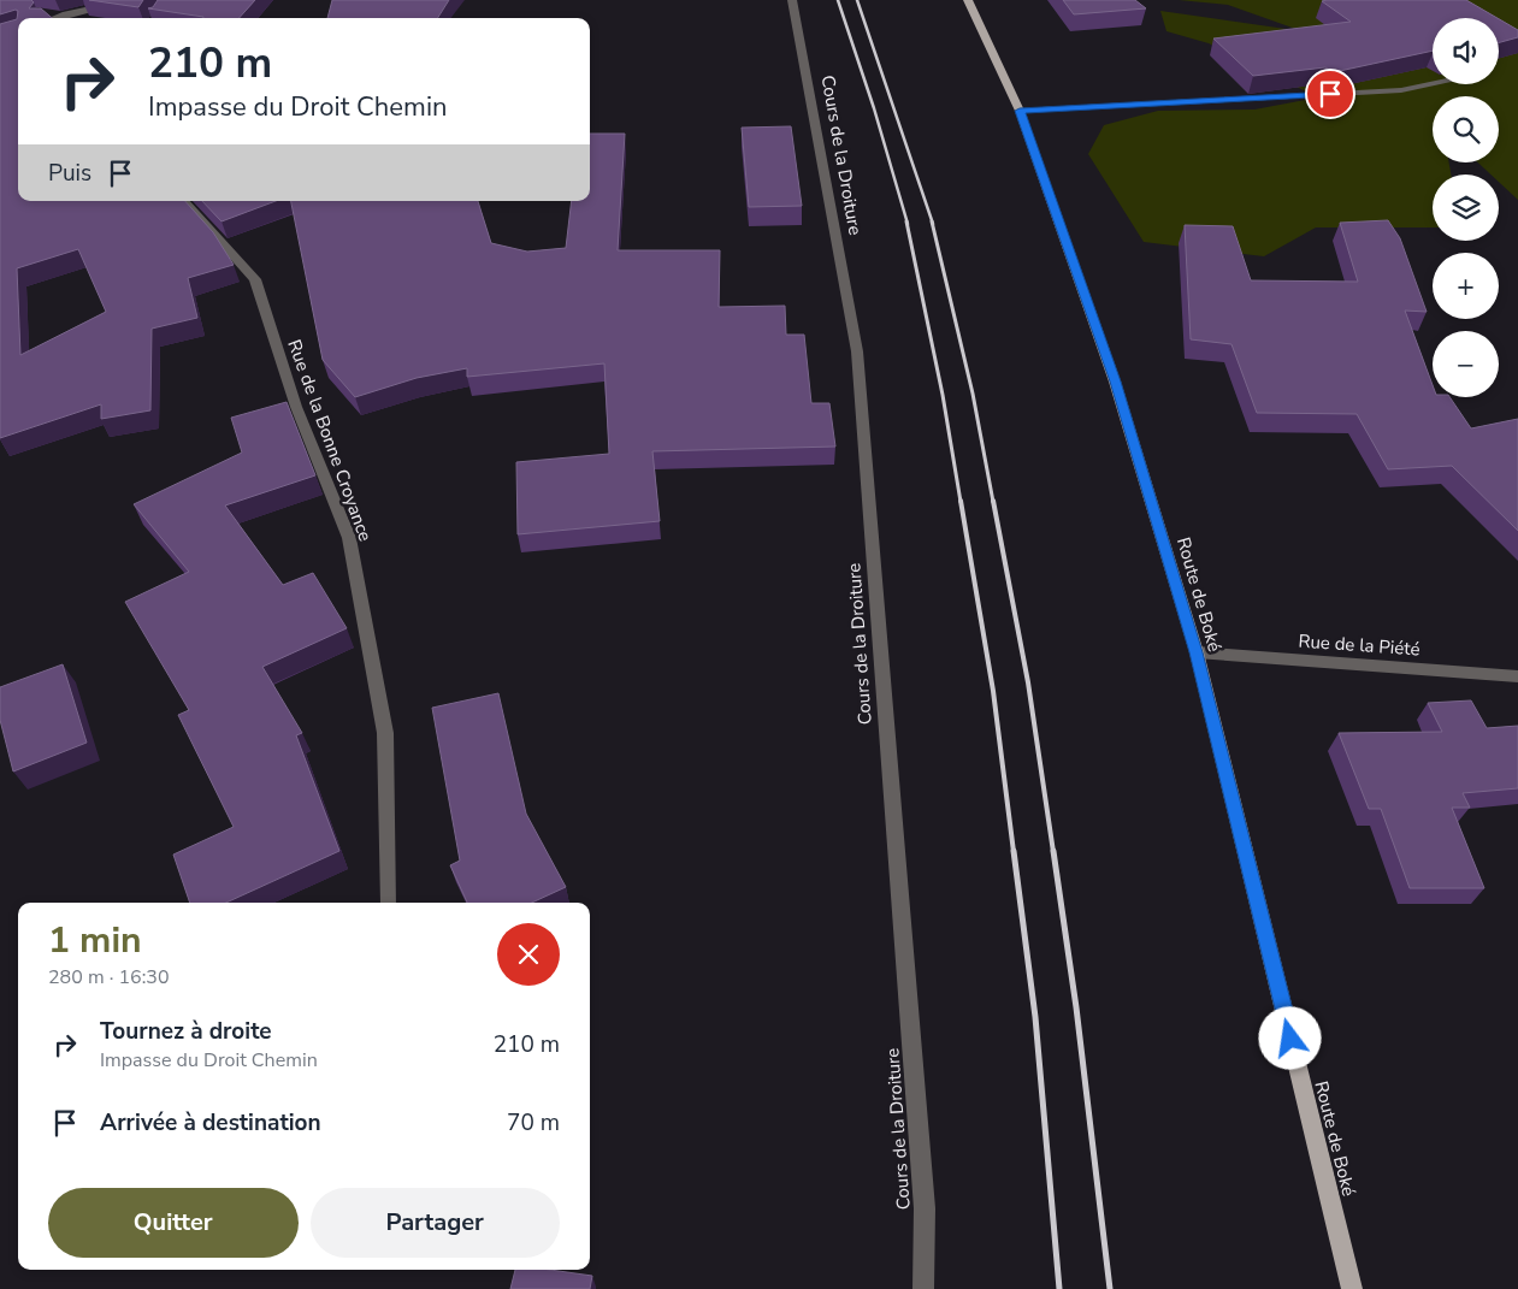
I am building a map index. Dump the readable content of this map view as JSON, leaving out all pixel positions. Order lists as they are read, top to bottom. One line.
{"streets":{"main road":["Route de Boké"],"street":["Cours de la Droiture","Rue de la Bonne Croyance","Rue de la Piété"]},"crossings":[["Route de Boké","Rue de la Piété"]],"page":{"map_buttons":["+","−"],"turn":["210 m","Impasse du Droit Chemin"],"then":"Puis","heading":["1 min","280 m · 16:30"],"list":[{"name":"Tournez à droite","note":"Impasse du Droit Chemin","value":"210 m"},{"name":"Arrivée à destination","value":"70 m"}],"buttons":["Quitter","Partager"]}}
